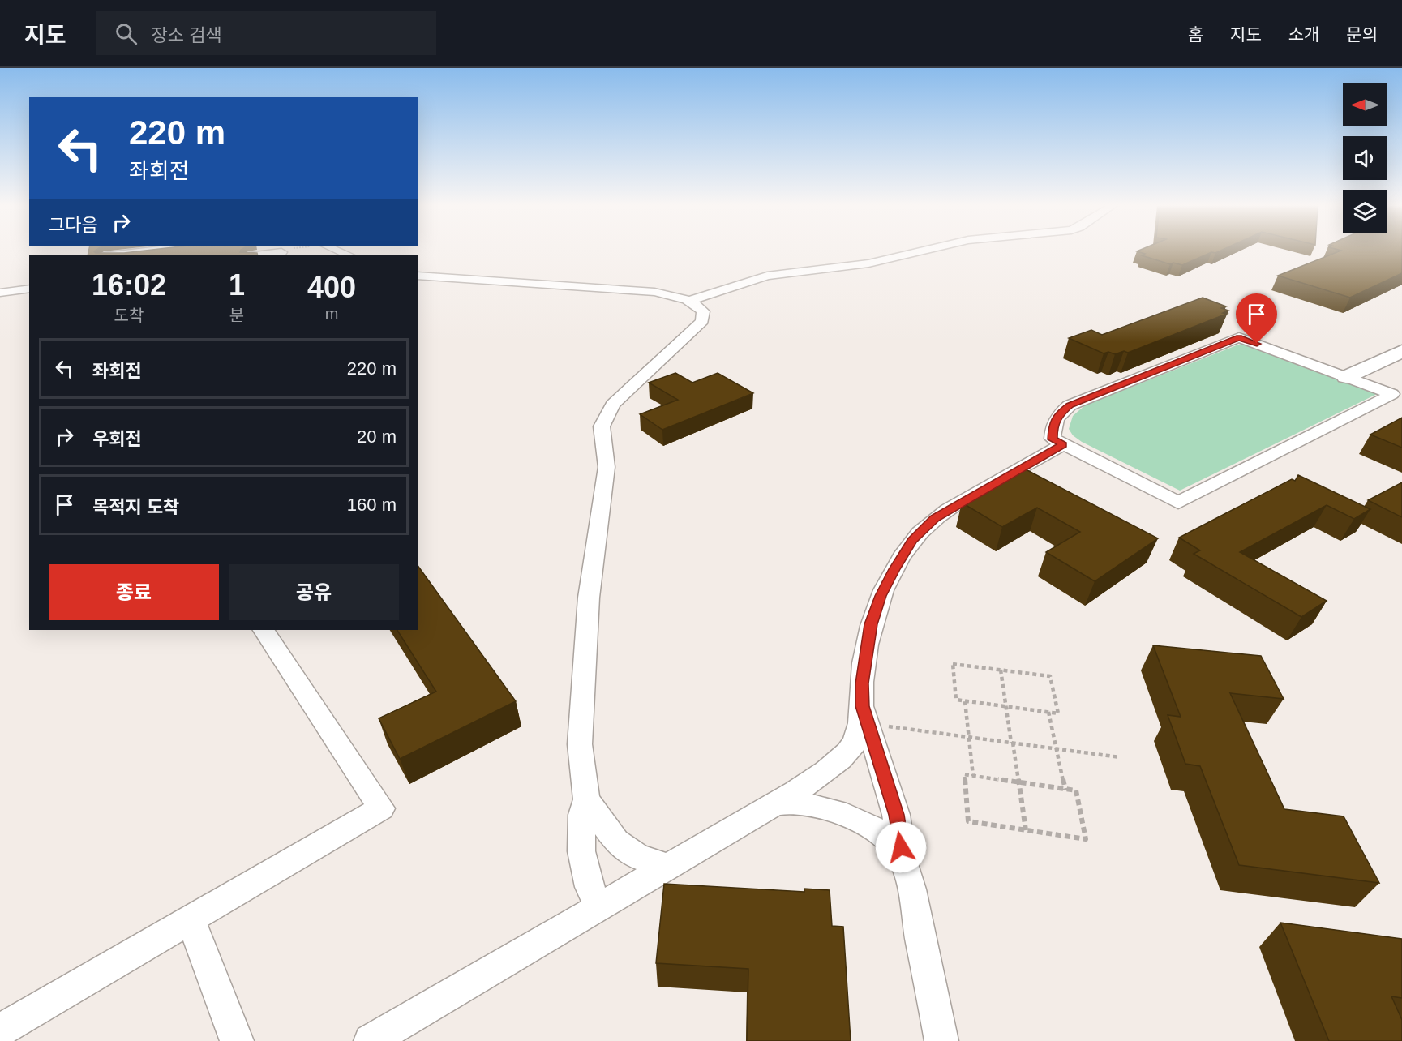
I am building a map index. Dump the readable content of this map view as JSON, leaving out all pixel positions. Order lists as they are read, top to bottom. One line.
{"north":"left","page":{"header":"지도","search":"장소 검색","nav":["홈","지도","소개","문의"],"turn":["220 m","좌회전"],"then":"그다음","eta":["16:02","도착","1","분","400","m"],"list":[{"name":"좌회전","value":"220 m"},{"name":"우회전","value":"20 m"},{"name":"목적지 도착","value":"160 m"}],"buttons":["종료","공유"]}}
